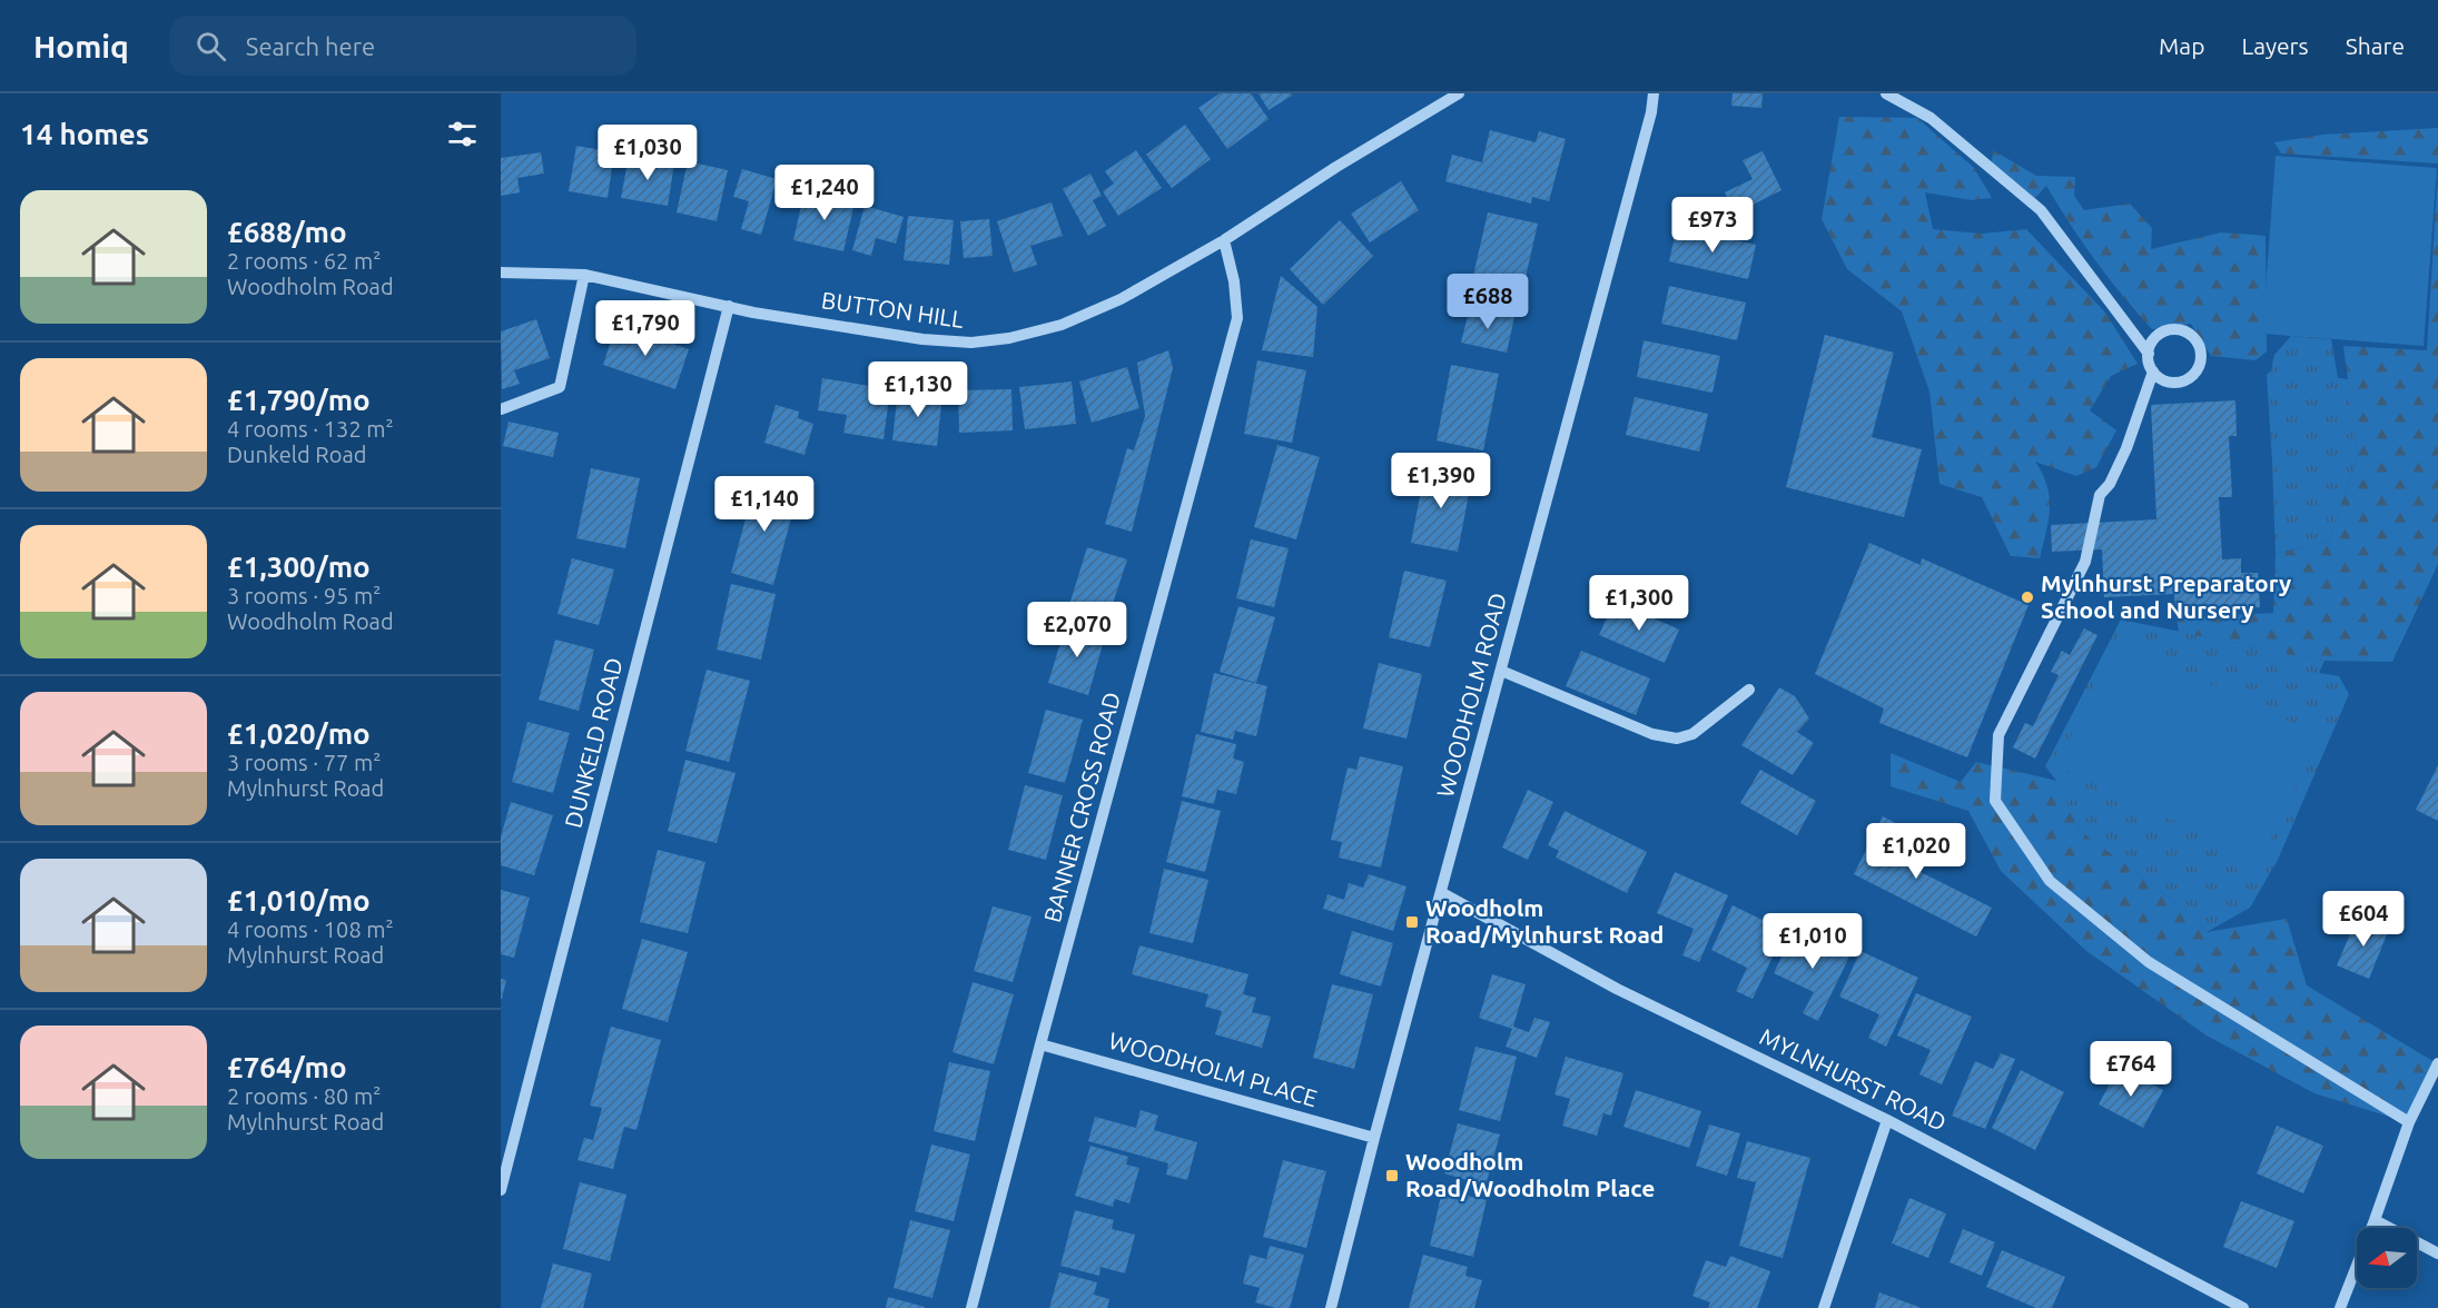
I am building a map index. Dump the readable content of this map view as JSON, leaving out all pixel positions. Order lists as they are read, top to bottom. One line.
{"streets":{"street":["BUTTON HILL","WOODHOLM ROAD","DUNKELD ROAD","BANNER CROSS ROAD","WOODHOLM PLACE","MYLNHURST ROAD"]},"crossings":[["BUTTON HILL","DUNKELD ROAD"],["BUTTON HILL","BANNER CROSS ROAD"],["WOODHOLM ROAD","WOODHOLM PLACE"],["WOODHOLM ROAD","MYLNHURST ROAD"],["BANNER CROSS ROAD","WOODHOLM PLACE"]],"places":{"other":["Mylnhurst Preparatory School and Nursery"],"transit":["Woodholm Road/Mylnhurst Road","Woodholm Road/Woodholm Place"]},"north":"left","page":{"header":"Homiq","search":"Search here","nav":["Map","Layers","Share"],"heading":"14 homes","price":["£1,030","£1,240","£973","£688","£1,790","£1,130","£1,390","£1,140","£1,300","£2,070","£1,020","£604","£1,010","£764"],"list":[{"name":"£688/mo","note":"2 rooms · 62 m² · Woodholm Road"},{"name":"£1,790/mo","note":"4 rooms · 132 m² · Dunkeld Road"},{"name":"£1,300/mo","note":"3 rooms · 95 m² · Woodholm Road"},{"name":"£1,020/mo","note":"3 rooms · 77 m² · Mylnhurst Road"},{"name":"£1,010/mo","note":"4 rooms · 108 m² · Mylnhurst Road"},{"name":"£764/mo","note":"2 rooms · 80 m² · Mylnhurst Road"}]}}
